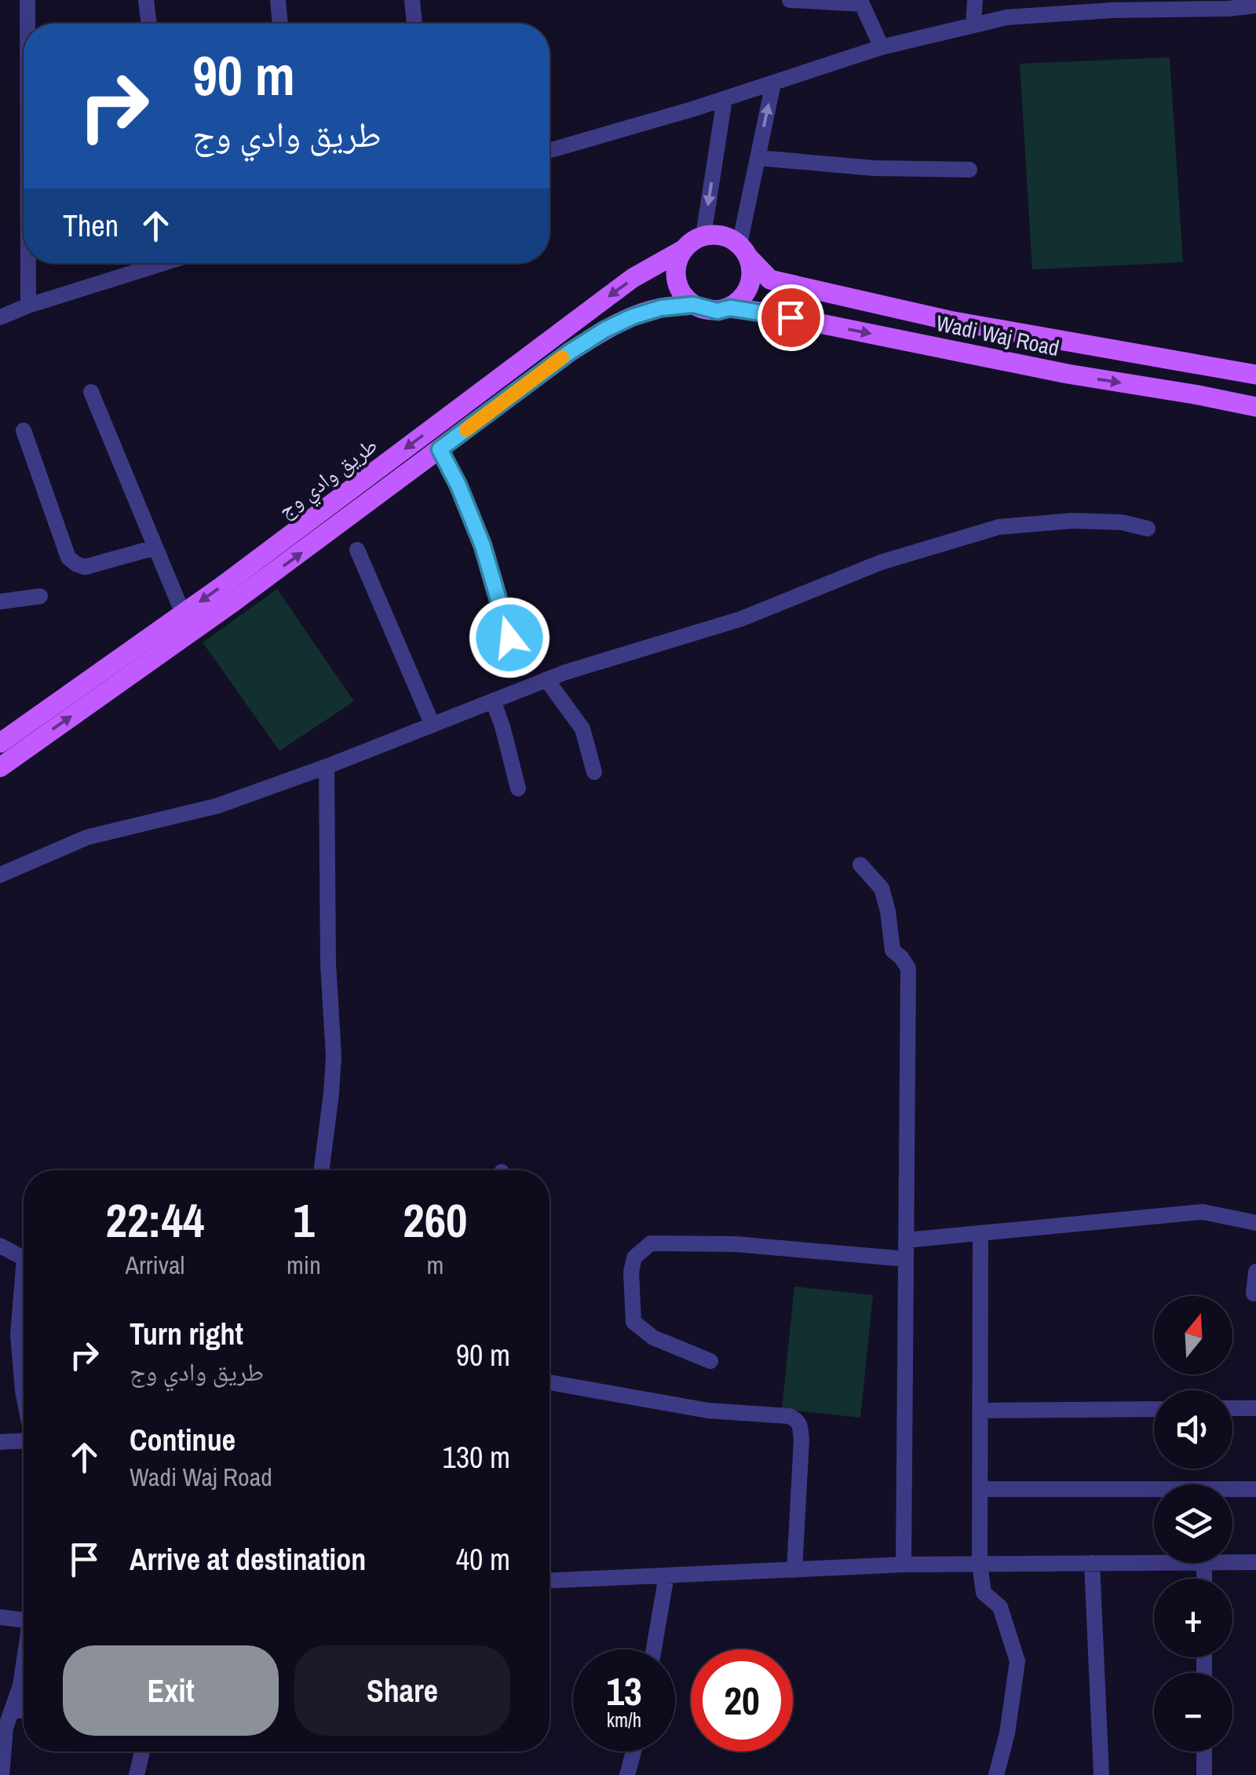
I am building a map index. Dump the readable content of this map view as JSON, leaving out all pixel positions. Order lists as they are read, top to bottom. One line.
{"streets":{"main road":["Wadi Waj Road","طريق وادي وج"]},"crossings":[["Wadi Waj Road","طريق وادي وج"]],"north":"top","page":{"turn":["90 m","طريق وادي وج"],"then":"Then","eta":["22:44","Arrival","1","min","260","m"],"map_buttons":["+","−"],"list":[{"name":"Turn right","note":"طريق وادي وج","value":"90 m"},{"name":"Continue","note":"Wadi Waj Road","value":"130 m"},{"name":"Arrive at destination","value":"40 m"}],"buttons":["Exit","Share"],"speed":"13 km/h","limit":"20"}}
